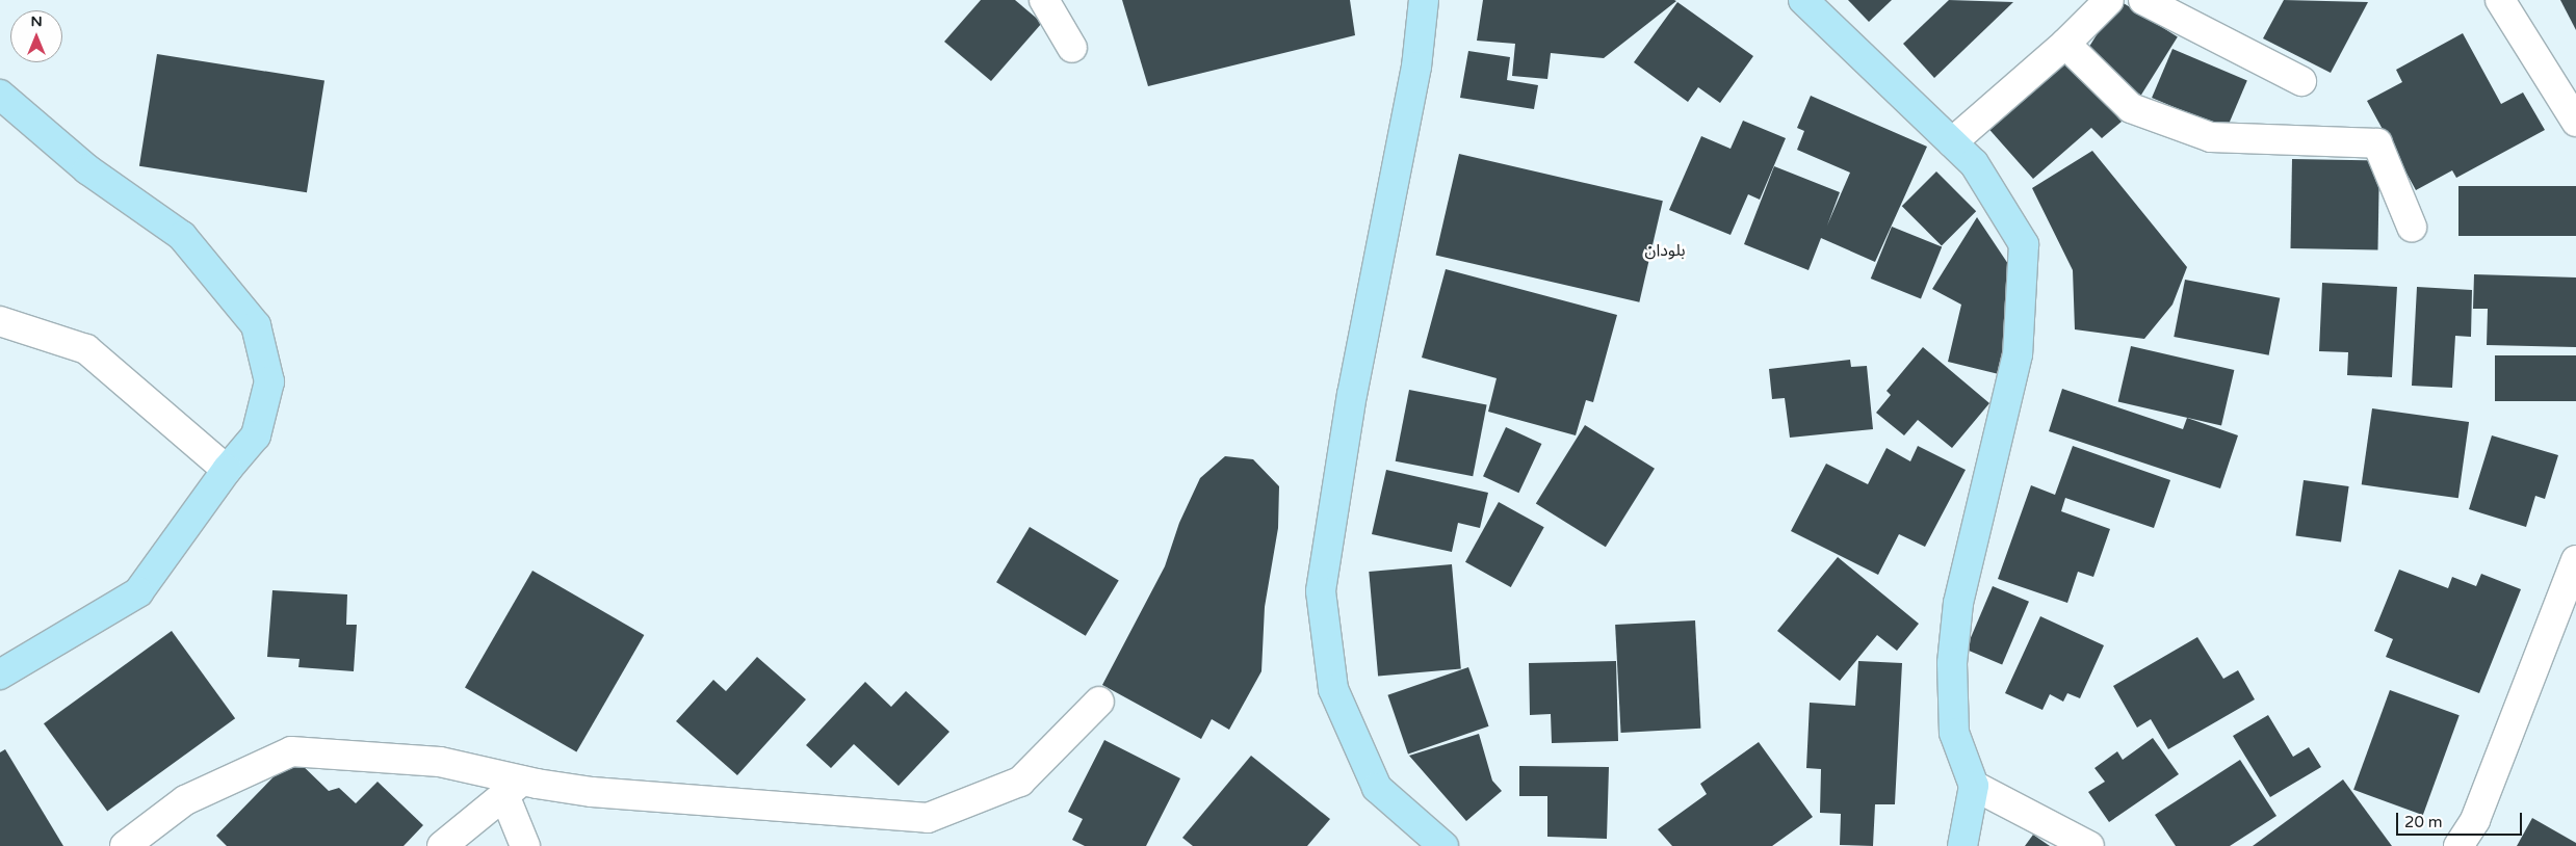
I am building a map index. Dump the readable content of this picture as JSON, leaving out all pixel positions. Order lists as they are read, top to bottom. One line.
{"districts":["بلودان"],"scale_bar":"20 m","north":"top"}
